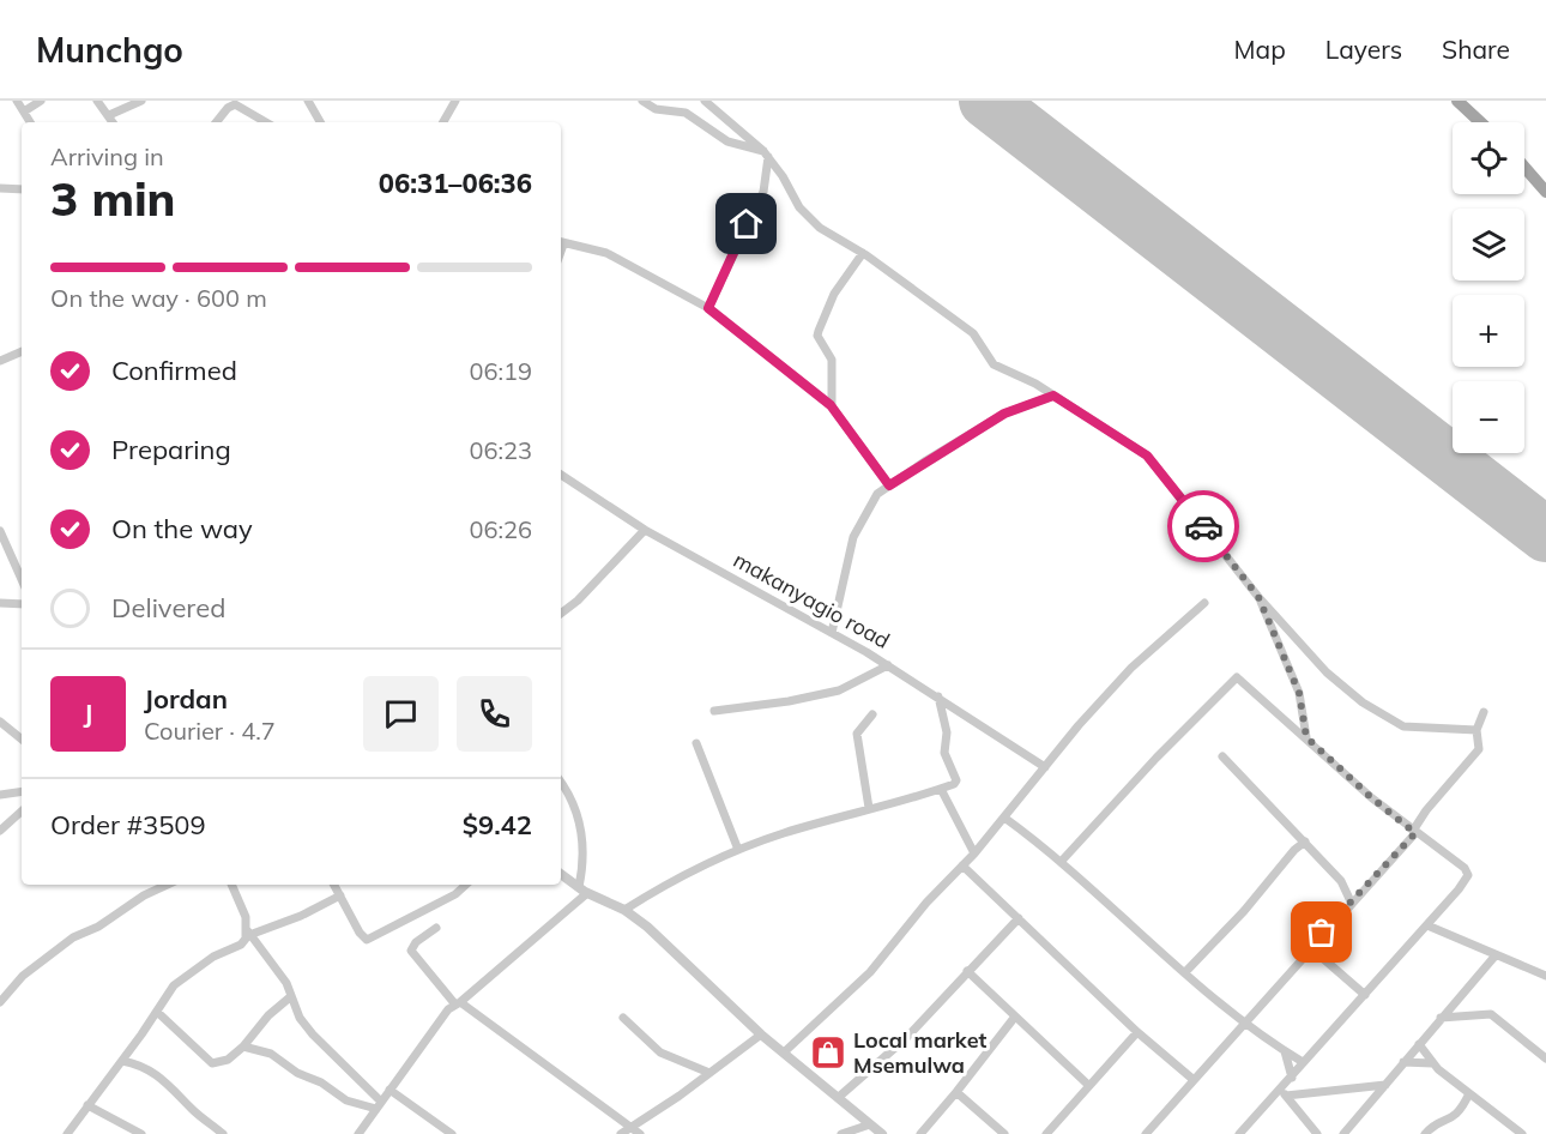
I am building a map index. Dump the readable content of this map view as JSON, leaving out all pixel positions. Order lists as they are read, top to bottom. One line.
{"streets":{"street":["makanyagio road"]},"places":{"shop":["Local market Msemulwa"]},"page":{"header":"Munchgo","nav":["Map","Layers","Share"],"map_buttons":["+","−"],"heading":["3 min","Arriving in","06:31–06:36"],"panel":["Jordan","Courier · 4.7","Order #3509","$9.42"],"bar":"On the way · 600 m","list":[["Confirmed","06:19"],["Preparing","06:23"],["On the way","06:26"],"Delivered"],"round":"J"}}
